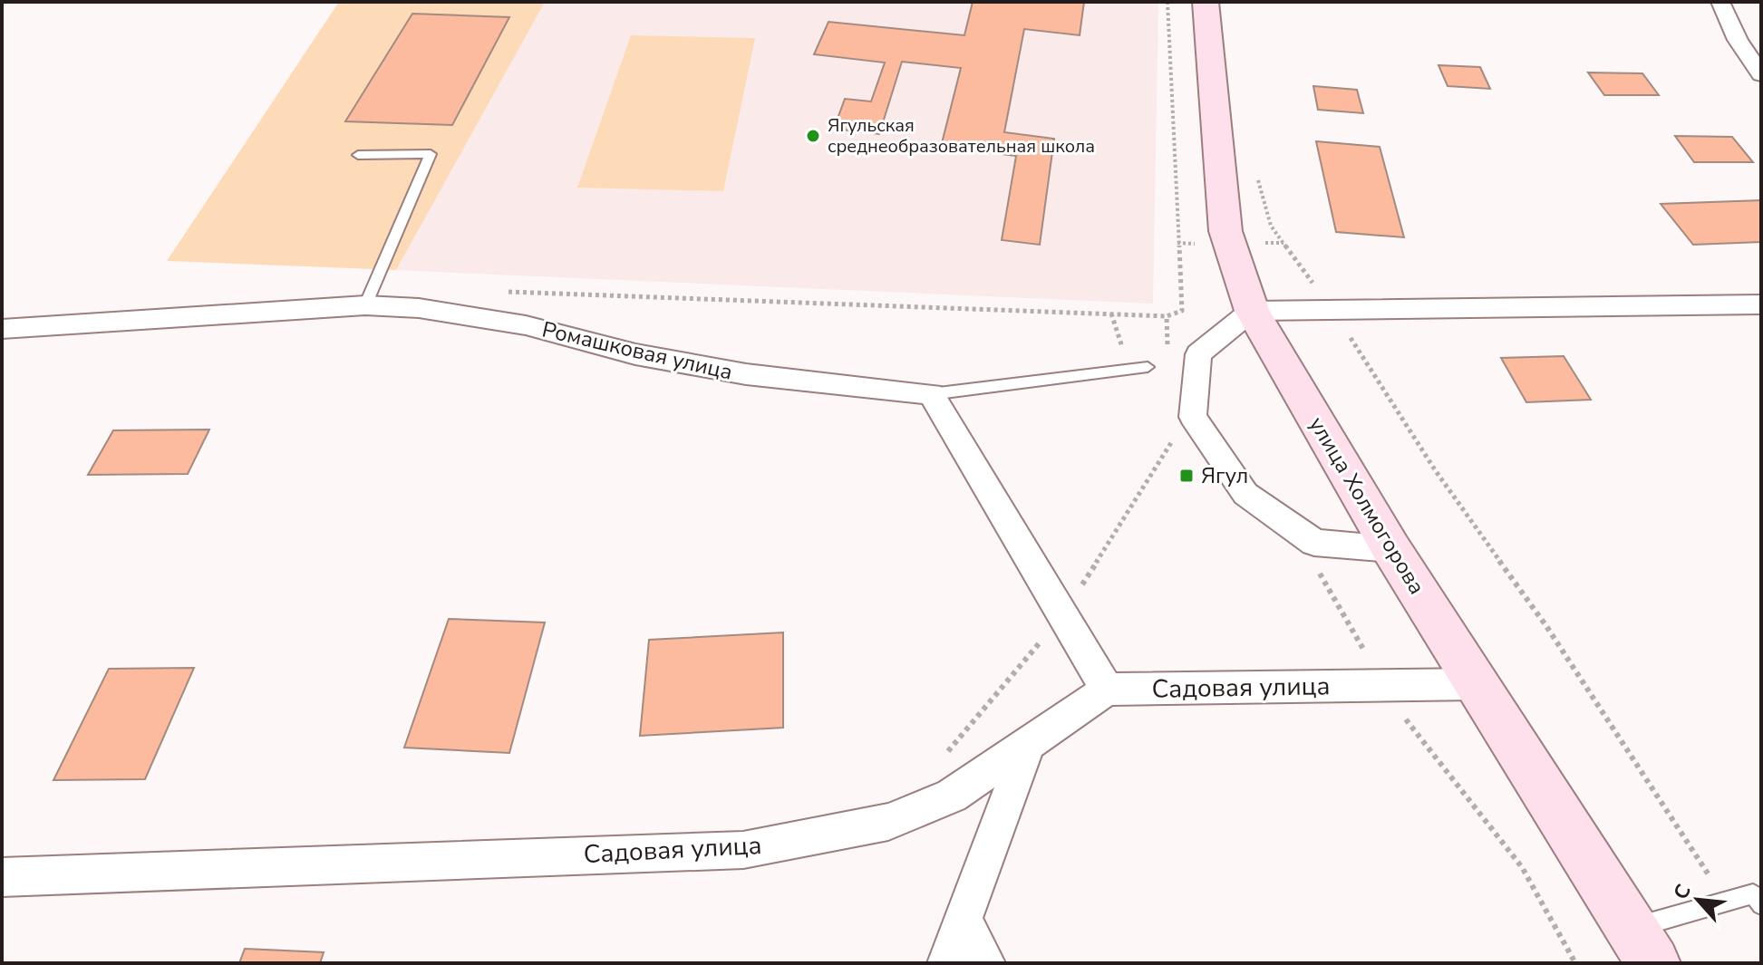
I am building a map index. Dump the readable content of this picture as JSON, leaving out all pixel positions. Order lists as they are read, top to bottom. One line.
{"streets":{"street":["Ромашковая улица","улица Холмогорова","Садовая улица"]},"crossings":[["улица Холмогорова","Садовая улица"]],"places":{"other":["Ягульская среднеобразовательная школа"],"transit":["Ягул"]},"north":"top left"}
